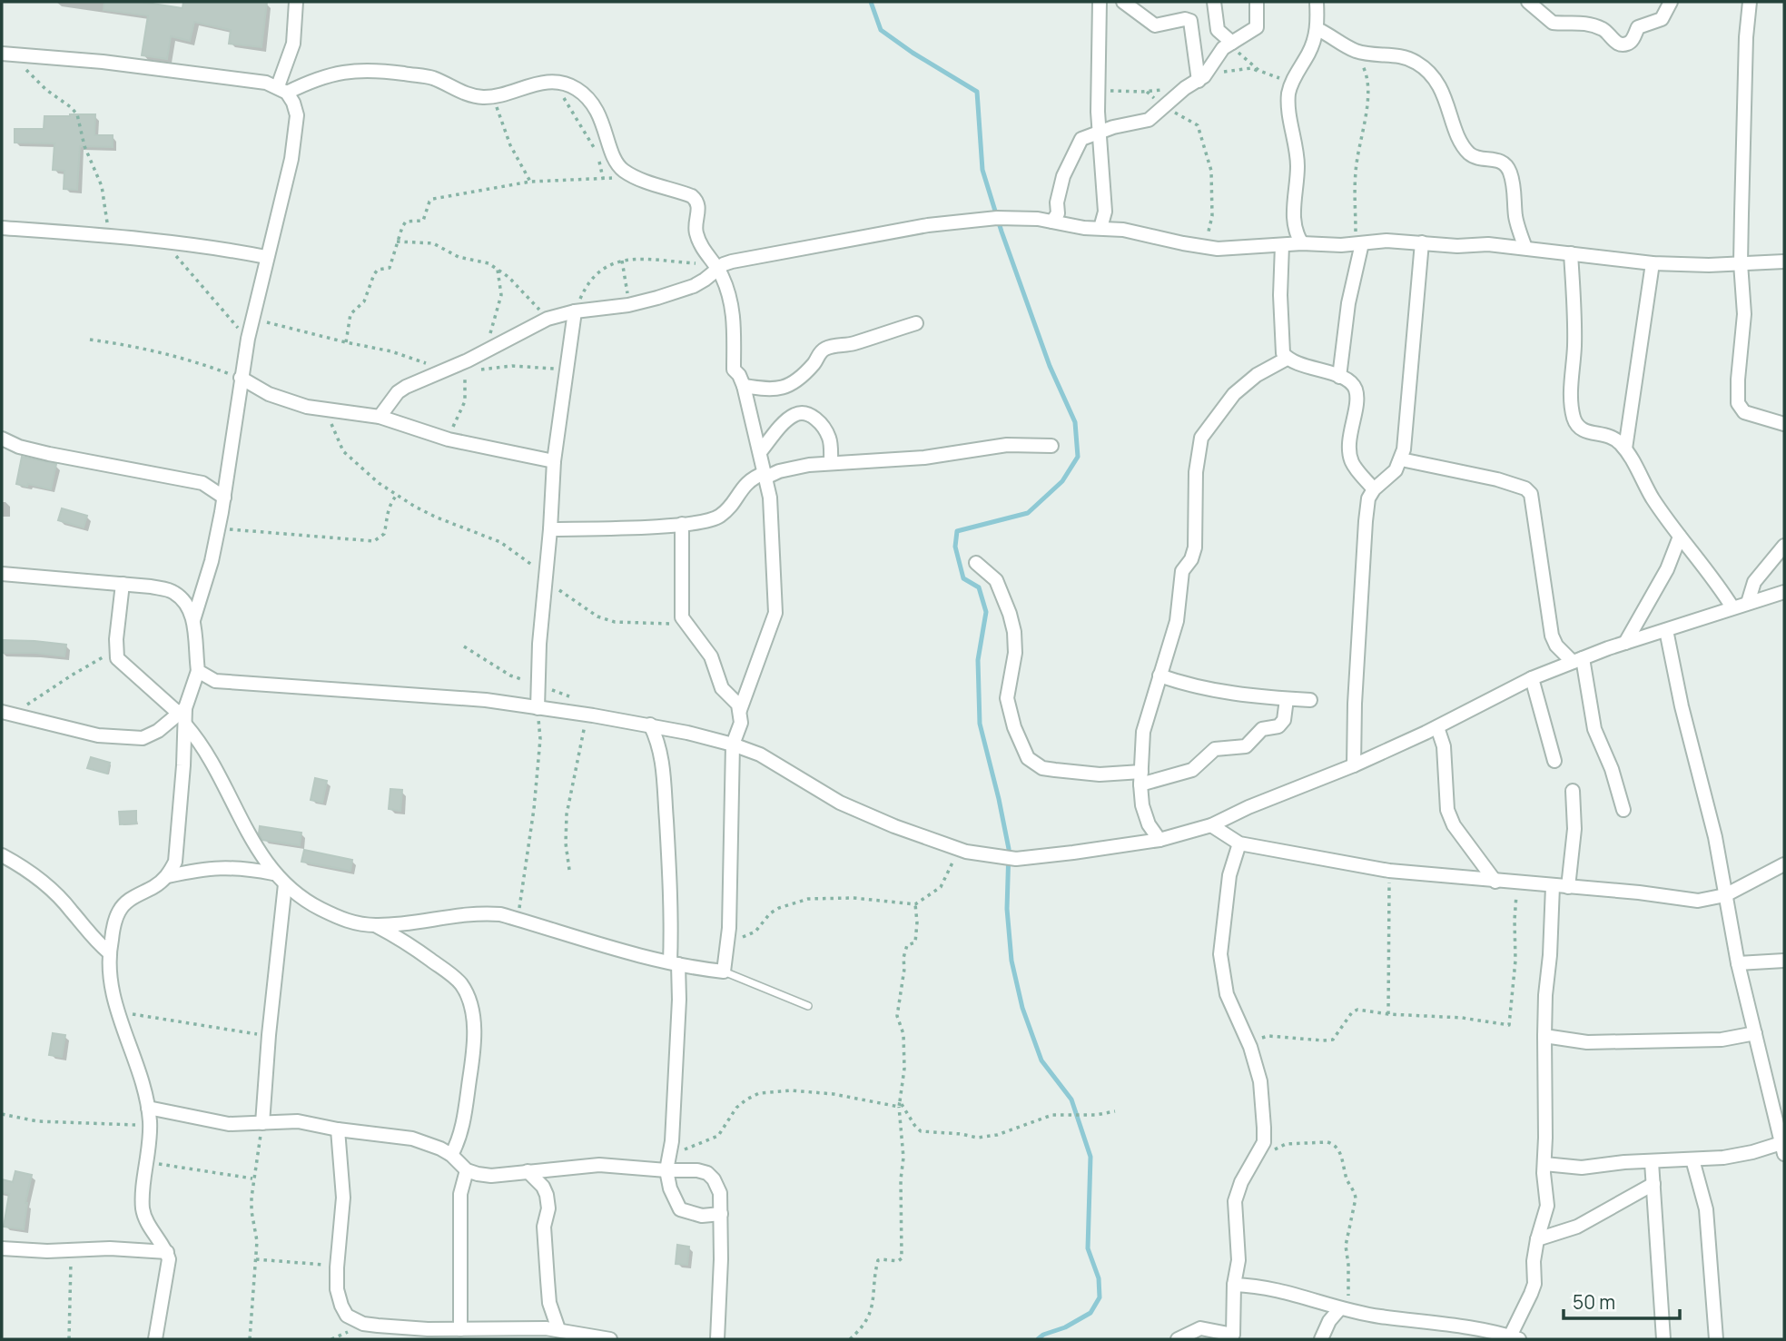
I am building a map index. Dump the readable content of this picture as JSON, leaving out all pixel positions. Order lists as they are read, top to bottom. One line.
{"scale_bar":"50 m"}
